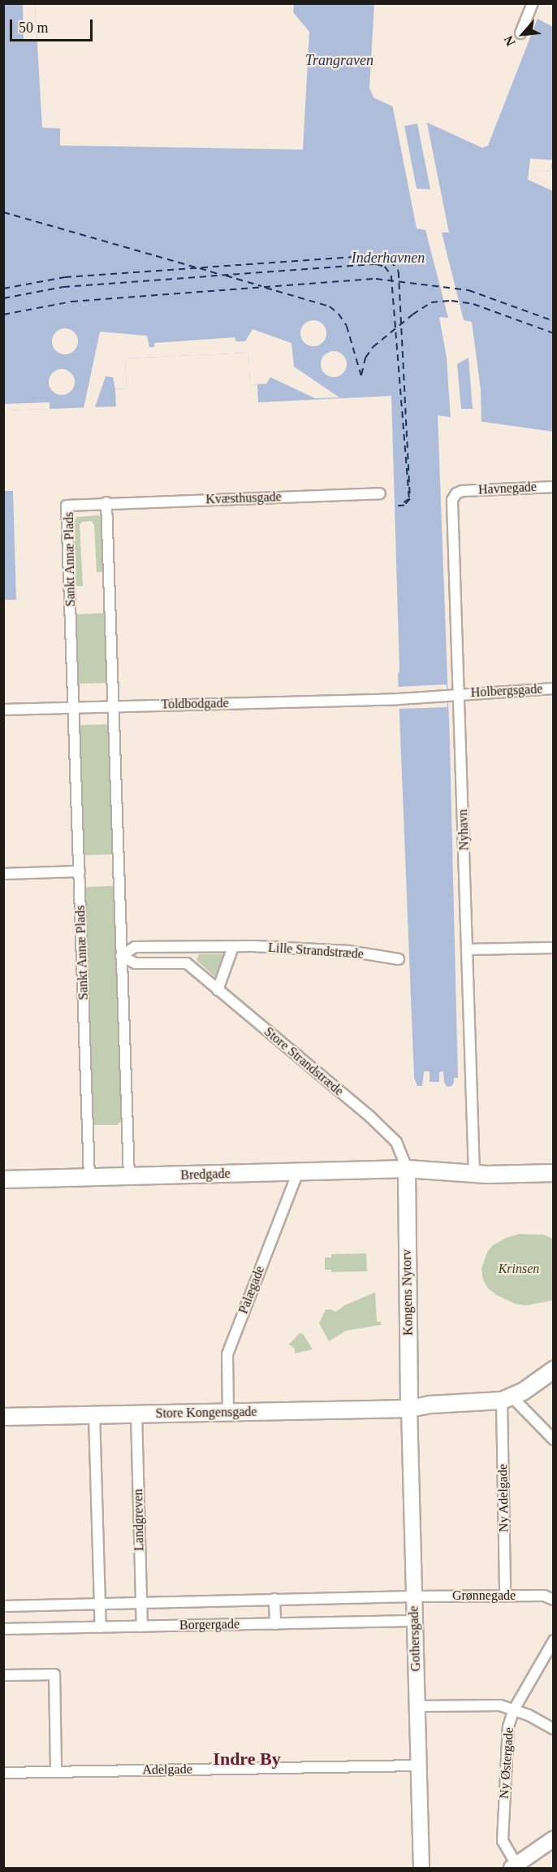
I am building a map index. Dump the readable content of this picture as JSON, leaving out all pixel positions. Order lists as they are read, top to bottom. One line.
{"streets":{"main road":["Bredgade","Kongens Nytorv","Store Kongensgade"],"street":["Havnegade","Kvæsthusgade","Sankt Annæ Plads","Holbergsgade","Toldbodgade","Nyhavn","Lille Strandstræde","Store Strandstræde","Palægade","Ny Adelgade","Landgreven","Grønnegade","Borgergade","Gothersgade","Ny Østergade","Adelgade"]},"crossings":[["Havnegade","Nyhavn"],["Kvæsthusgade","Sankt Annæ Plads"],["Sankt Annæ Plads","Toldbodgade"],["Sankt Annæ Plads","Bredgade"],["Holbergsgade","Toldbodgade"],["Holbergsgade","Nyhavn"],["Store Strandstræde","Bredgade"],["Store Strandstræde","Kongens Nytorv"],["Bredgade","Palægade"],["Bredgade","Kongens Nytorv"],["Palægade","Store Kongensgade"],["Kongens Nytorv","Store Kongensgade"],["Kongens Nytorv","Gothersgade"],["Store Kongensgade","Landgreven"],["Store Kongensgade","Gothersgade"],["Ny Adelgade","Grønnegade"],["Landgreven","Borgergade"],["Grønnegade","Borgergade"],["Grønnegade","Gothersgade"],["Borgergade","Gothersgade"],["Gothersgade","Adelgade"]],"districts":["Indre By"],"water":["Trangraven","Inderhavnen"],"parks":["Krinsen"],"scale_bar":"50 m","north":"bottom left"}
